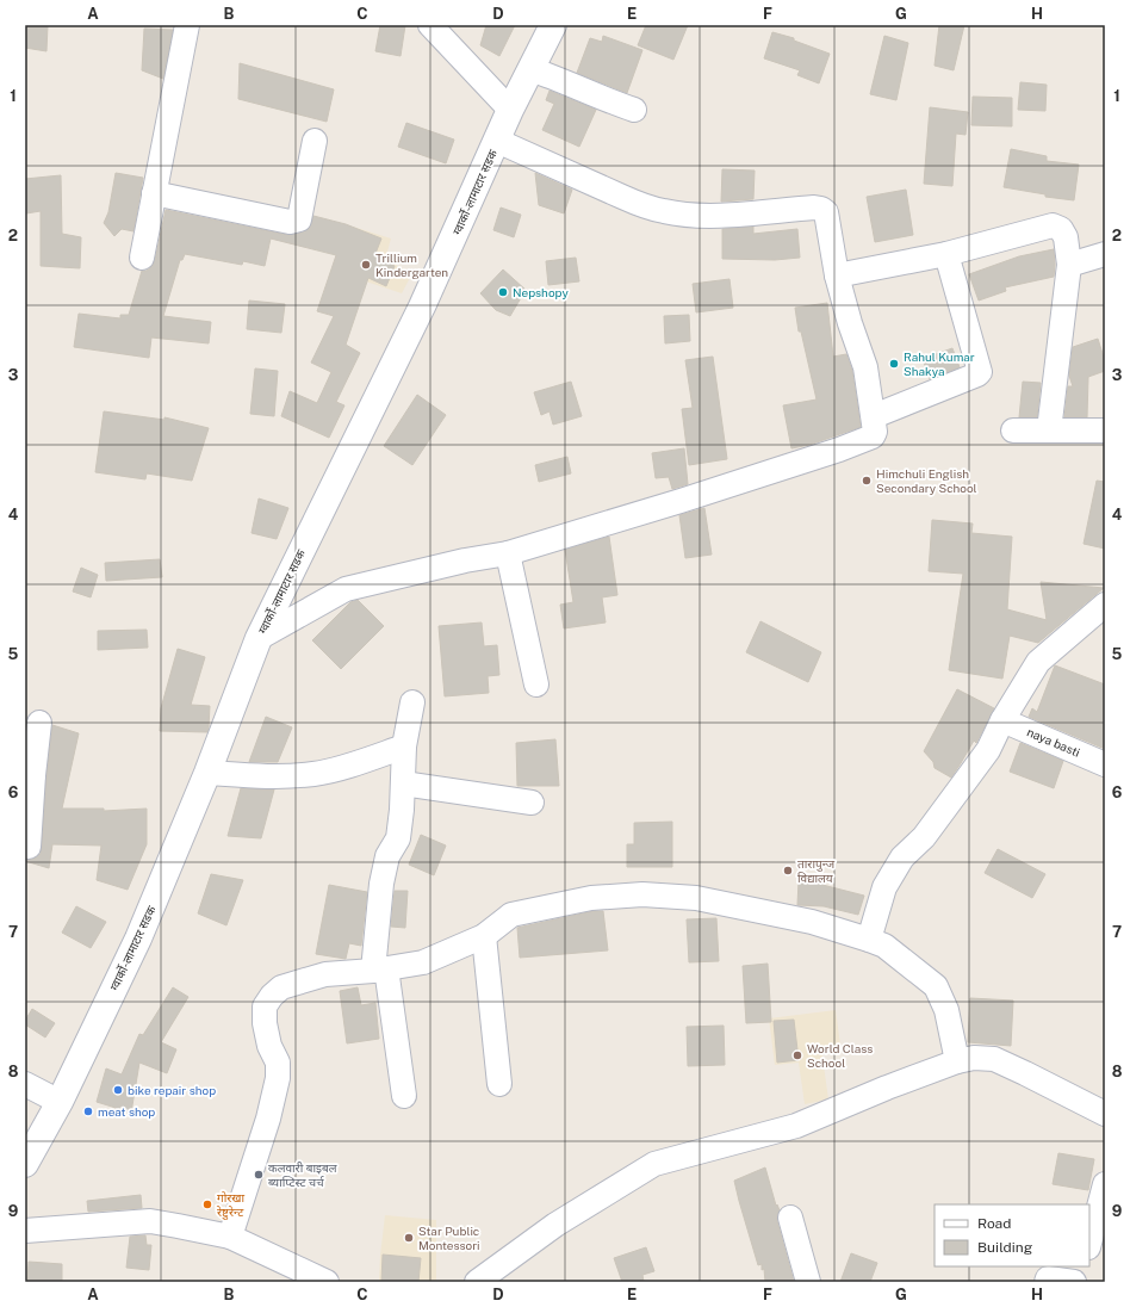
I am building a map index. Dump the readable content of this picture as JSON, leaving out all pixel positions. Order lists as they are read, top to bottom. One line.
{"streets":{"main road":["ग्वार्को-लामाटार सडक"],"street":["naya basti"]},"places":["Trillium Kindergarten","Nepshopy","Rahul Kumar Shakya","Himchuli English Secondary School","तारापुन्ज विद्यालय","World Class School","bike repair shop","meat shop","कलवारी बाइबल ब्याप्टिस्ट चर्च","गोरखा रेष्टुरेन्ट","Star Public Montessori"],"legend":["Road","Building"],"grid":{"columns":["A","B","C","D","E","F","G","H"],"rows":["1","2","3","4","5","6","7","8","9"]}}
